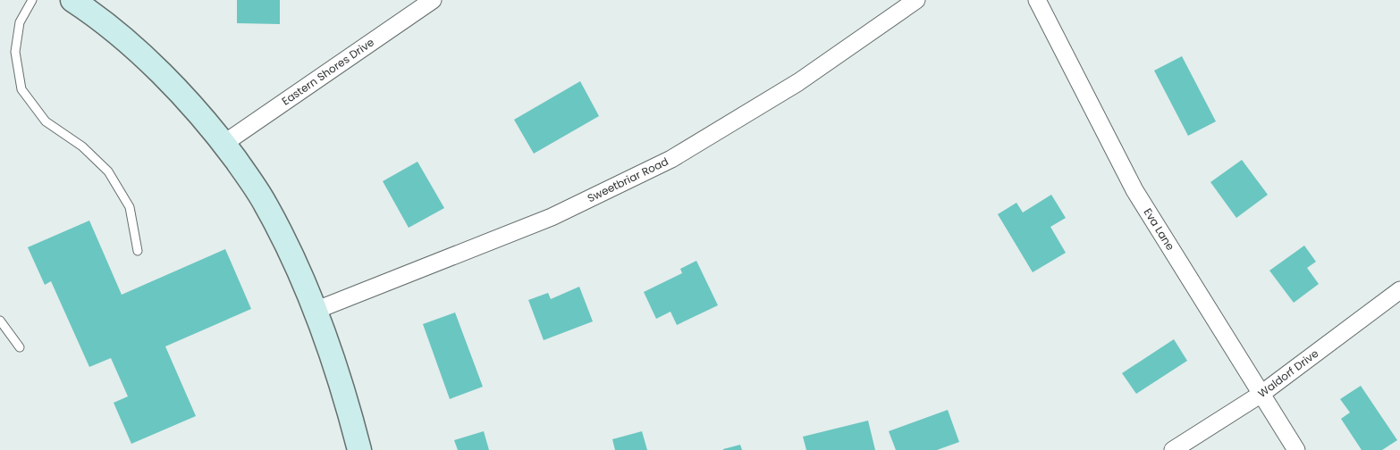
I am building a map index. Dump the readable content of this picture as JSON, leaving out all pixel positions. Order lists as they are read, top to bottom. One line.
{"streets":{"street":["Eastern Shores Drive","Sweetbriar Road","Eva Lane","Waldorf Drive"]},"crossings":[["Eva Lane","Waldorf Drive"]]}
